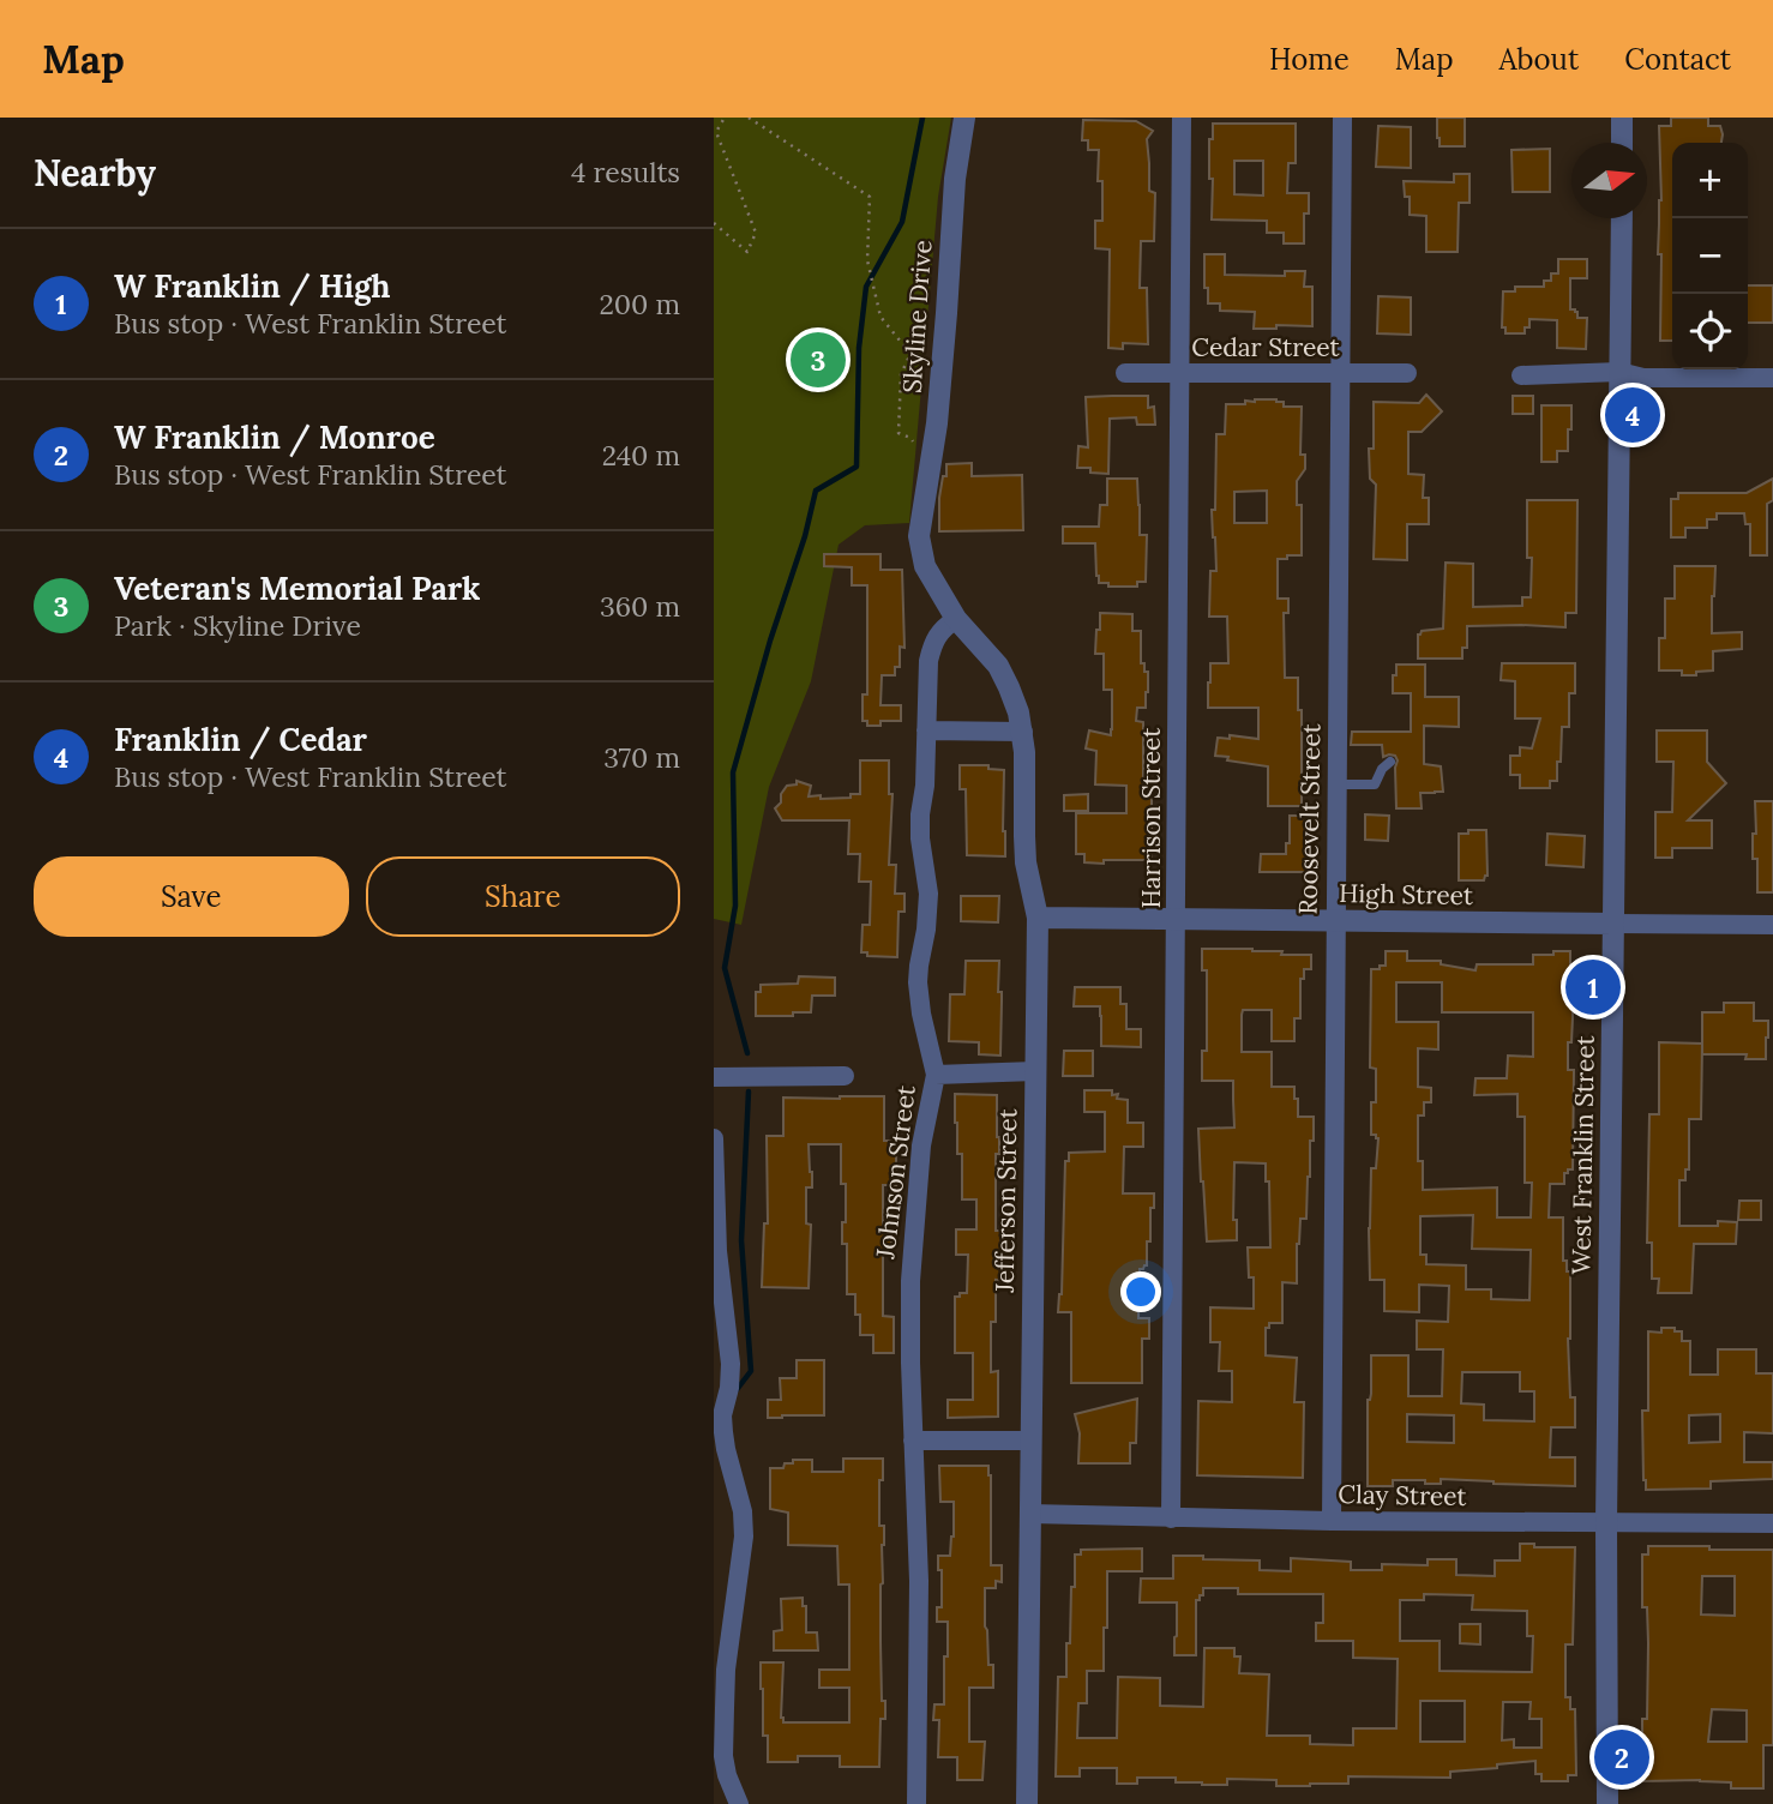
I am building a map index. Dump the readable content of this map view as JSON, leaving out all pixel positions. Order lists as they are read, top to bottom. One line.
{"streets":{"street":["Skyline Drive","Cedar Street","Harrison Street","Roosevelt Street","High Street","West Franklin Street","Johnson Street","Jefferson Street","Clay Street"]},"crossings":[["Skyline Drive","Johnson Street"],["Skyline Drive","Jefferson Street"],["Cedar Street","Harrison Street"],["Cedar Street","Roosevelt Street"],["Harrison Street","High Street"],["Harrison Street","Clay Street"],["Roosevelt Street","High Street"],["Roosevelt Street","Clay Street"],["High Street","West Franklin Street"],["High Street","Jefferson Street"],["West Franklin Street","Clay Street"],["Johnson Street","Jefferson Street"],["Jefferson Street","Clay Street"]],"north":"right","page":{"header":"Map","nav":["Home","Map","About","Contact"],"heading":["Nearby","4 results"],"map_buttons":["+","−"],"list":[{"mark":"1","name":"W Franklin / High","note":"Bus stop · West Franklin Street","value":"200 m"},{"mark":"2","name":"W Franklin / Monroe","note":"Bus stop · West Franklin Street","value":"240 m"},{"mark":"3","name":"Veteran's Memorial Park","note":"Park · Skyline Drive","value":"360 m"},{"mark":"4","name":"Franklin / Cedar","note":"Bus stop · West Franklin Street","value":"370 m"}],"pins":["3","4","1","2"],"buttons":["Save","Share"]}}
